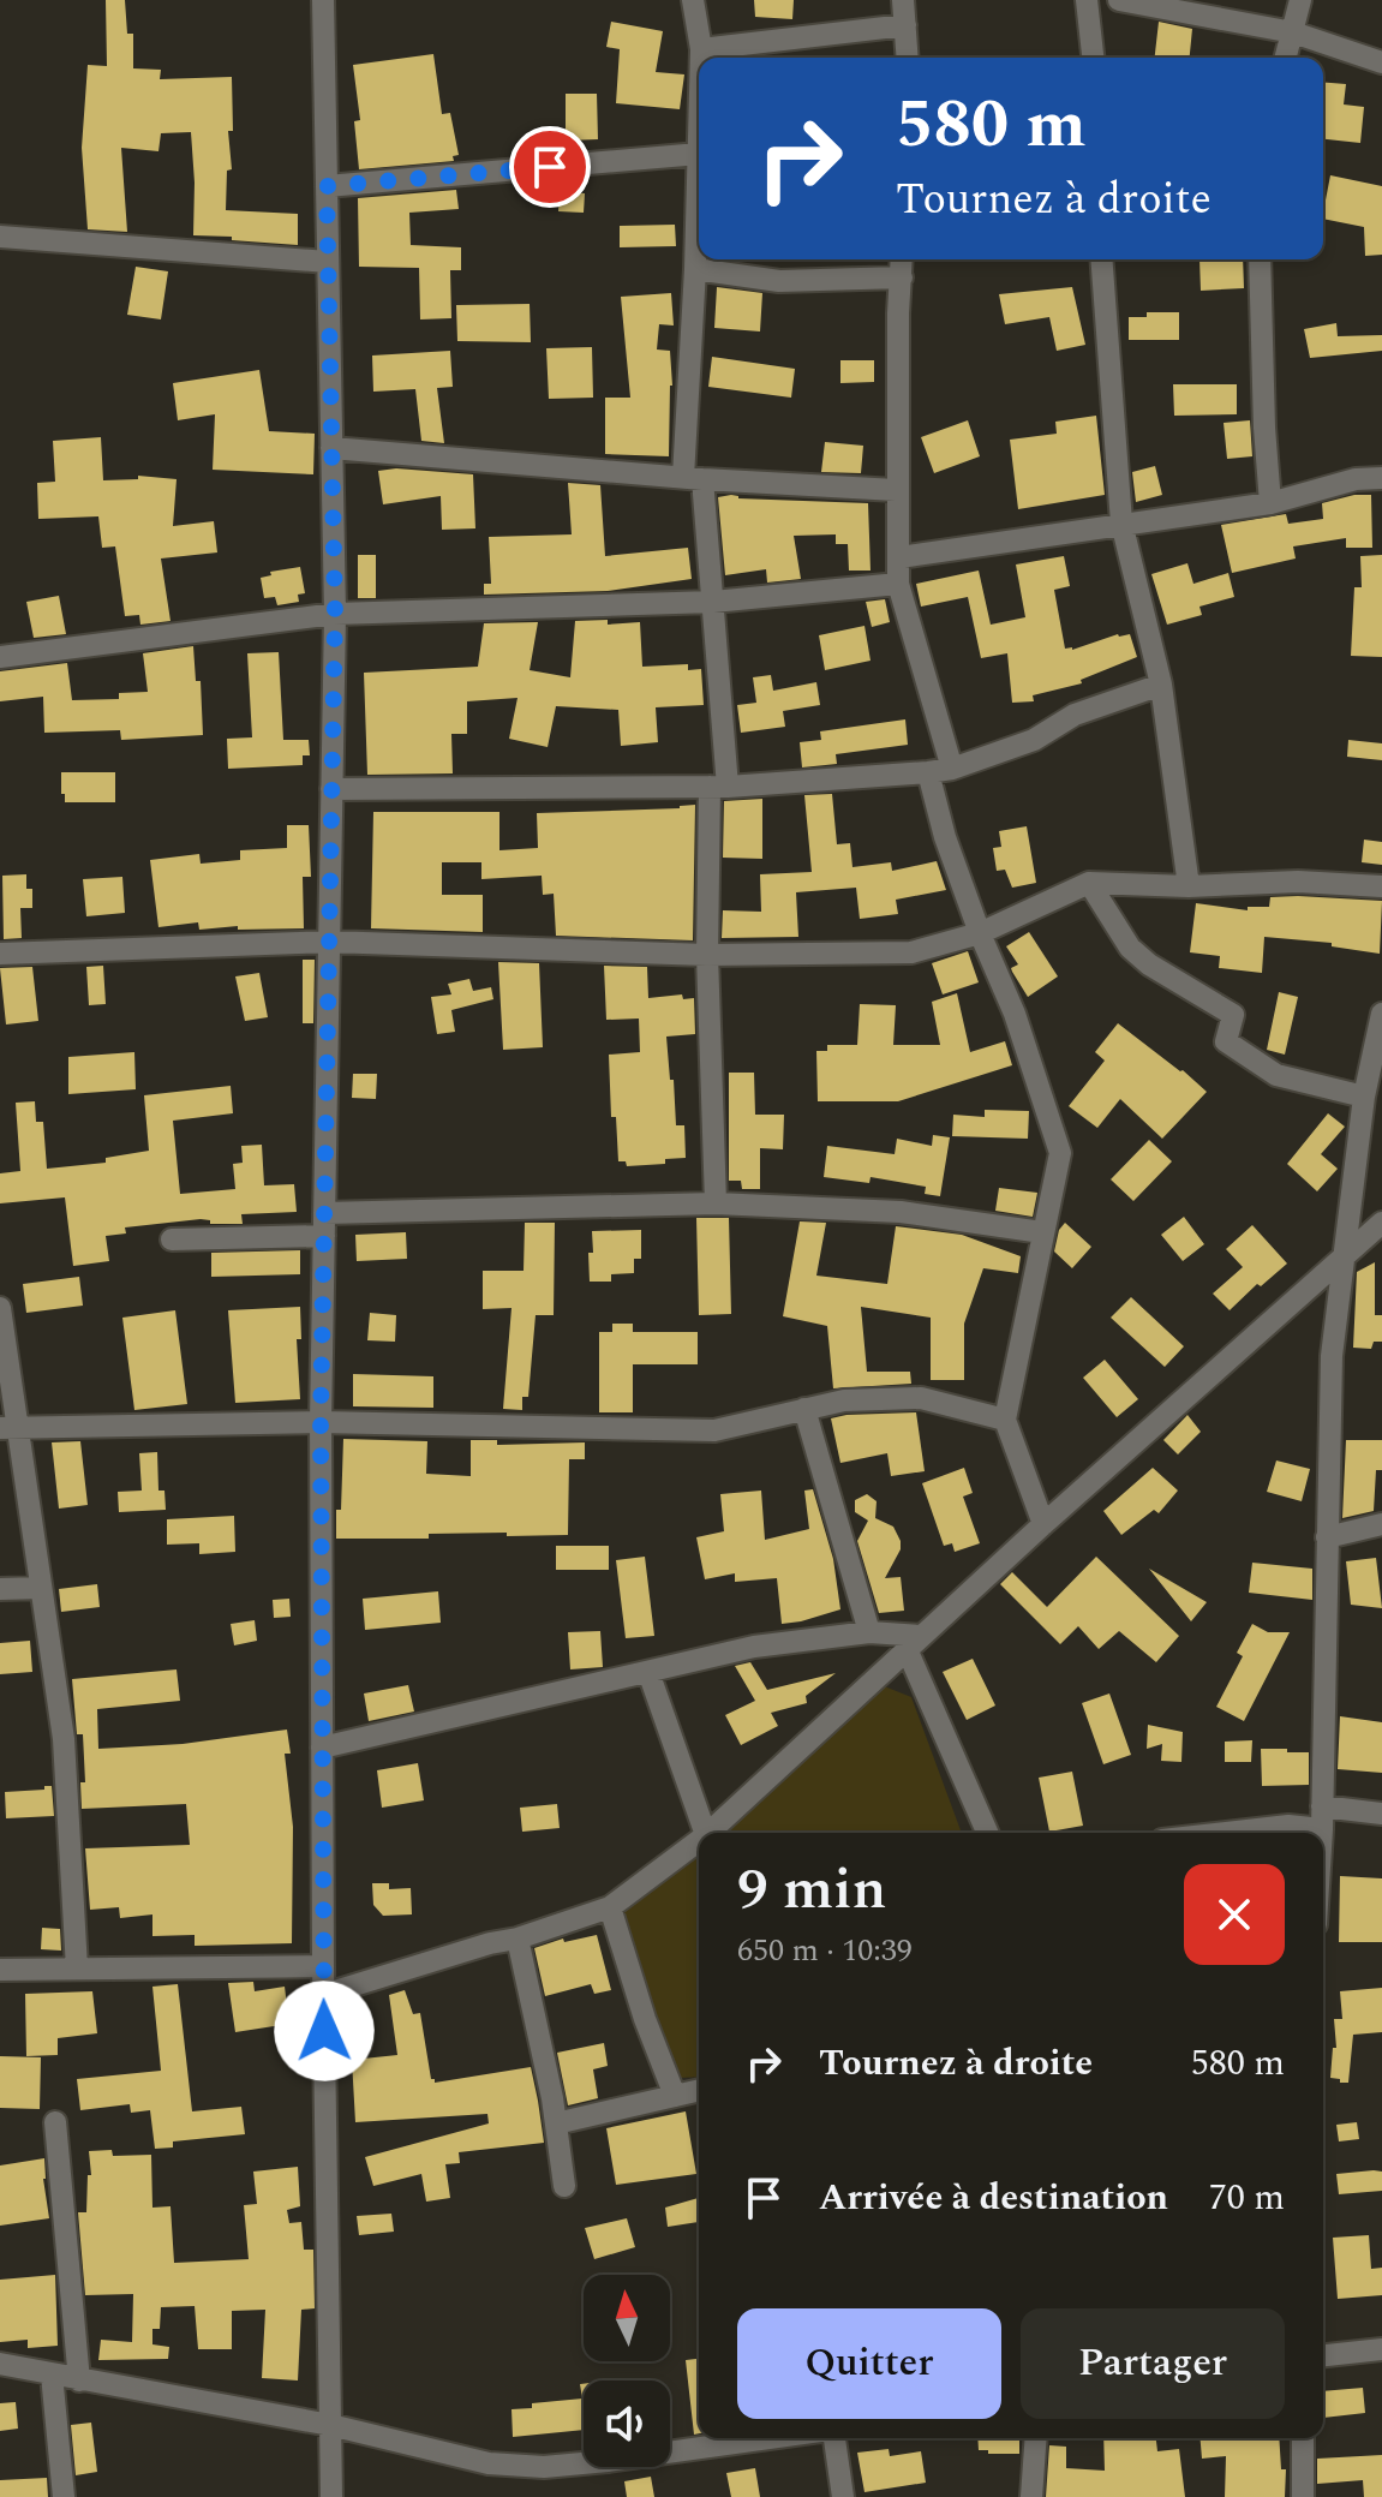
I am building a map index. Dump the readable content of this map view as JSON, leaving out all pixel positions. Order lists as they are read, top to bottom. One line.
{"north":"top","page":{"turn":["580 m","Tournez à droite"],"heading":["9 min","650 m · 10:39"],"list":[{"name":"Tournez à droite","value":"580 m"},{"name":"Arrivée à destination","value":"70 m"}],"buttons":["Quitter","Partager"]}}
